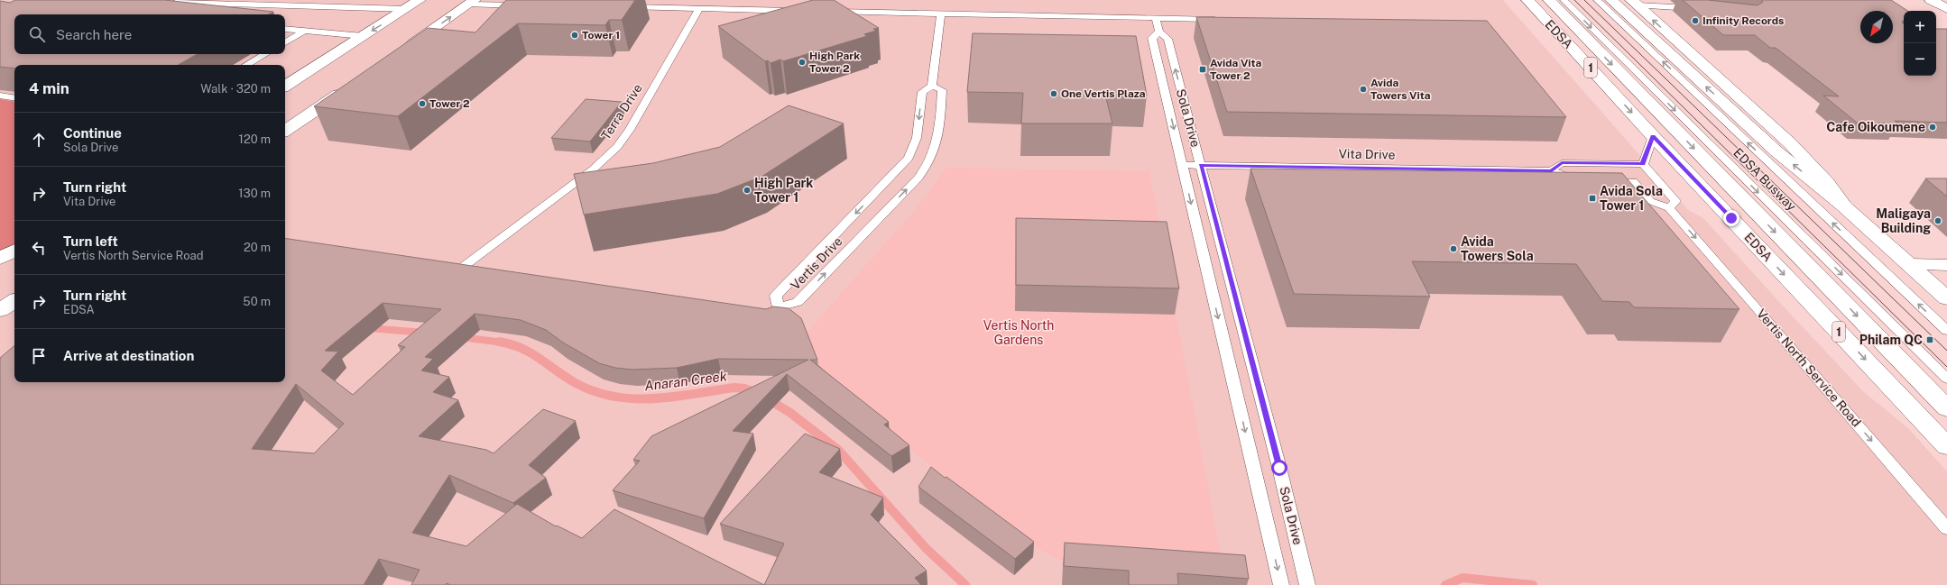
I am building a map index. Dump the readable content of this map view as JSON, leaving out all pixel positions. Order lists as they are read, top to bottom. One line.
{"streets":{"main road":["EDSA","1"],"lane":["Terra Drive","Sola Drive","Vita Drive","EDSA Busway","Vertis Drive","Vertis North Service Road"]},"crossings":[["Sola Drive","Vita Drive"]],"one_way":["Vertis North Service Road"],"water":["Anaran Creek"],"parks":["Vertis North Gardens"],"places":{"other":["Infinity Records","Tower 1","High Park Tower 2","Avida Towers Vita","One Vertis Plaza","Tower 2","Cafe Oikoumene","High Park Tower 1","Maligaya Building","Avida Towers Sola"],"transit":["Avida Vita Tower 2","Avida Sola Tower 1","Philam QC"]},"north":"bottom left","page":{"map_buttons":["+","−"],"search":"Search here","heading":["4 min","Walk · 320 m"],"list":[["Continue","Sola Drive","120 m"],["Turn right","Vita Drive","130 m"],["Turn left","Vertis North Service Road","20 m"],["Turn right","EDSA","50 m"],"Arrive at destination"]}}
